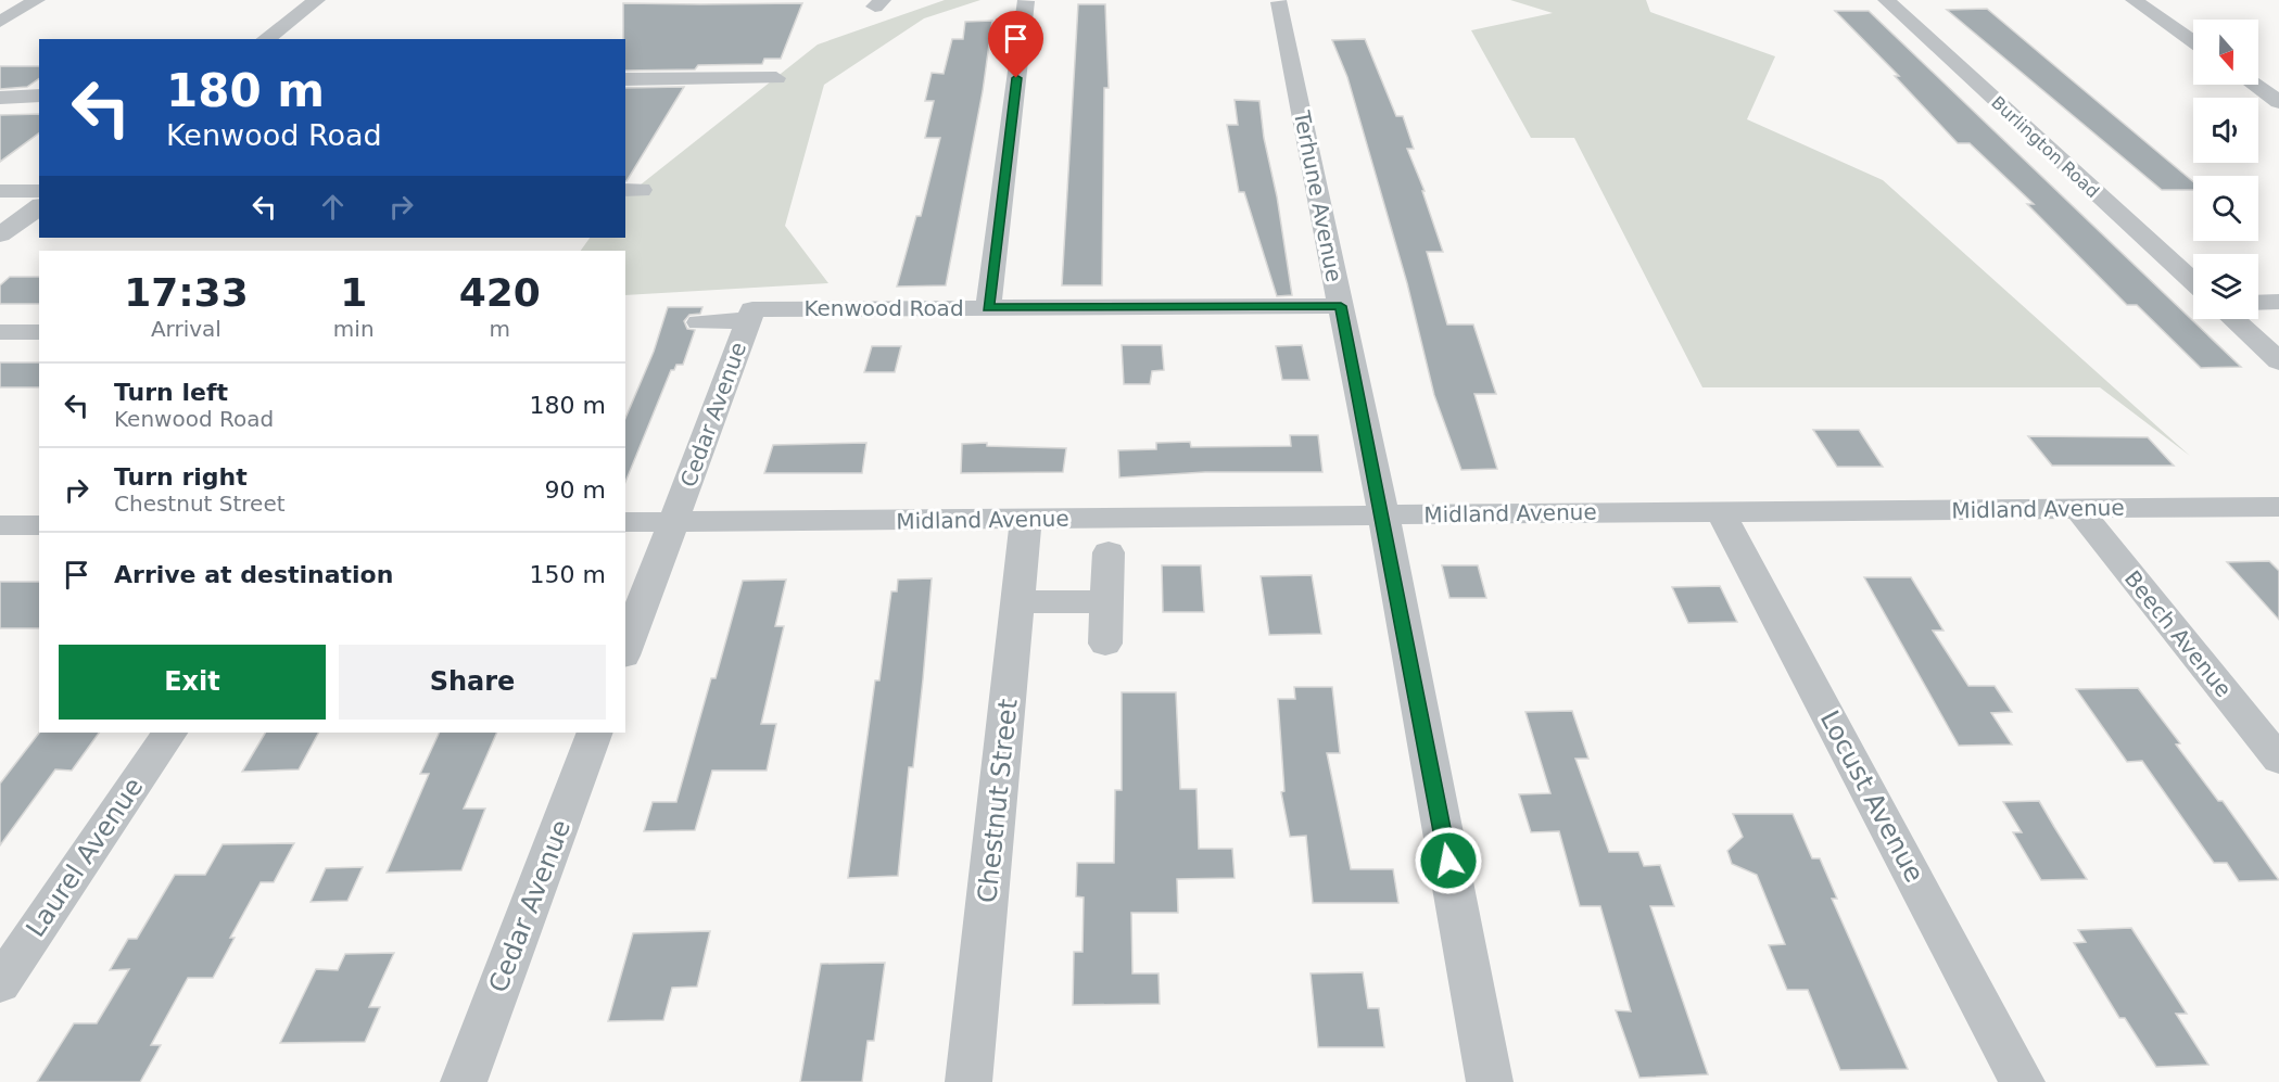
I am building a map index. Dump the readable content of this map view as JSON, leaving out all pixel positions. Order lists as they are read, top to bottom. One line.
{"streets":{"street":["Burlington Road","Terhune Avenue","Kenwood Road","Cedar Avenue","Midland Avenue","Beech Avenue","Locust Avenue","Chestnut Street","Laurel Avenue"]},"crossings":[["Terhune Avenue","Kenwood Road"],["Terhune Avenue","Midland Avenue"],["Kenwood Road","Cedar Avenue"],["Cedar Avenue","Midland Avenue"],["Midland Avenue","Beech Avenue"],["Midland Avenue","Locust Avenue"],["Midland Avenue","Chestnut Street"]],"north":"bottom","page":{"turn":["180 m","Kenwood Road"],"eta":["17:33","Arrival","1","min","420","m"],"list":[{"name":"Turn left","note":"Kenwood Road","value":"180 m"},{"name":"Turn right","note":"Chestnut Street","value":"90 m"},{"name":"Arrive at destination","value":"150 m"}],"buttons":["Exit","Share"]}}
